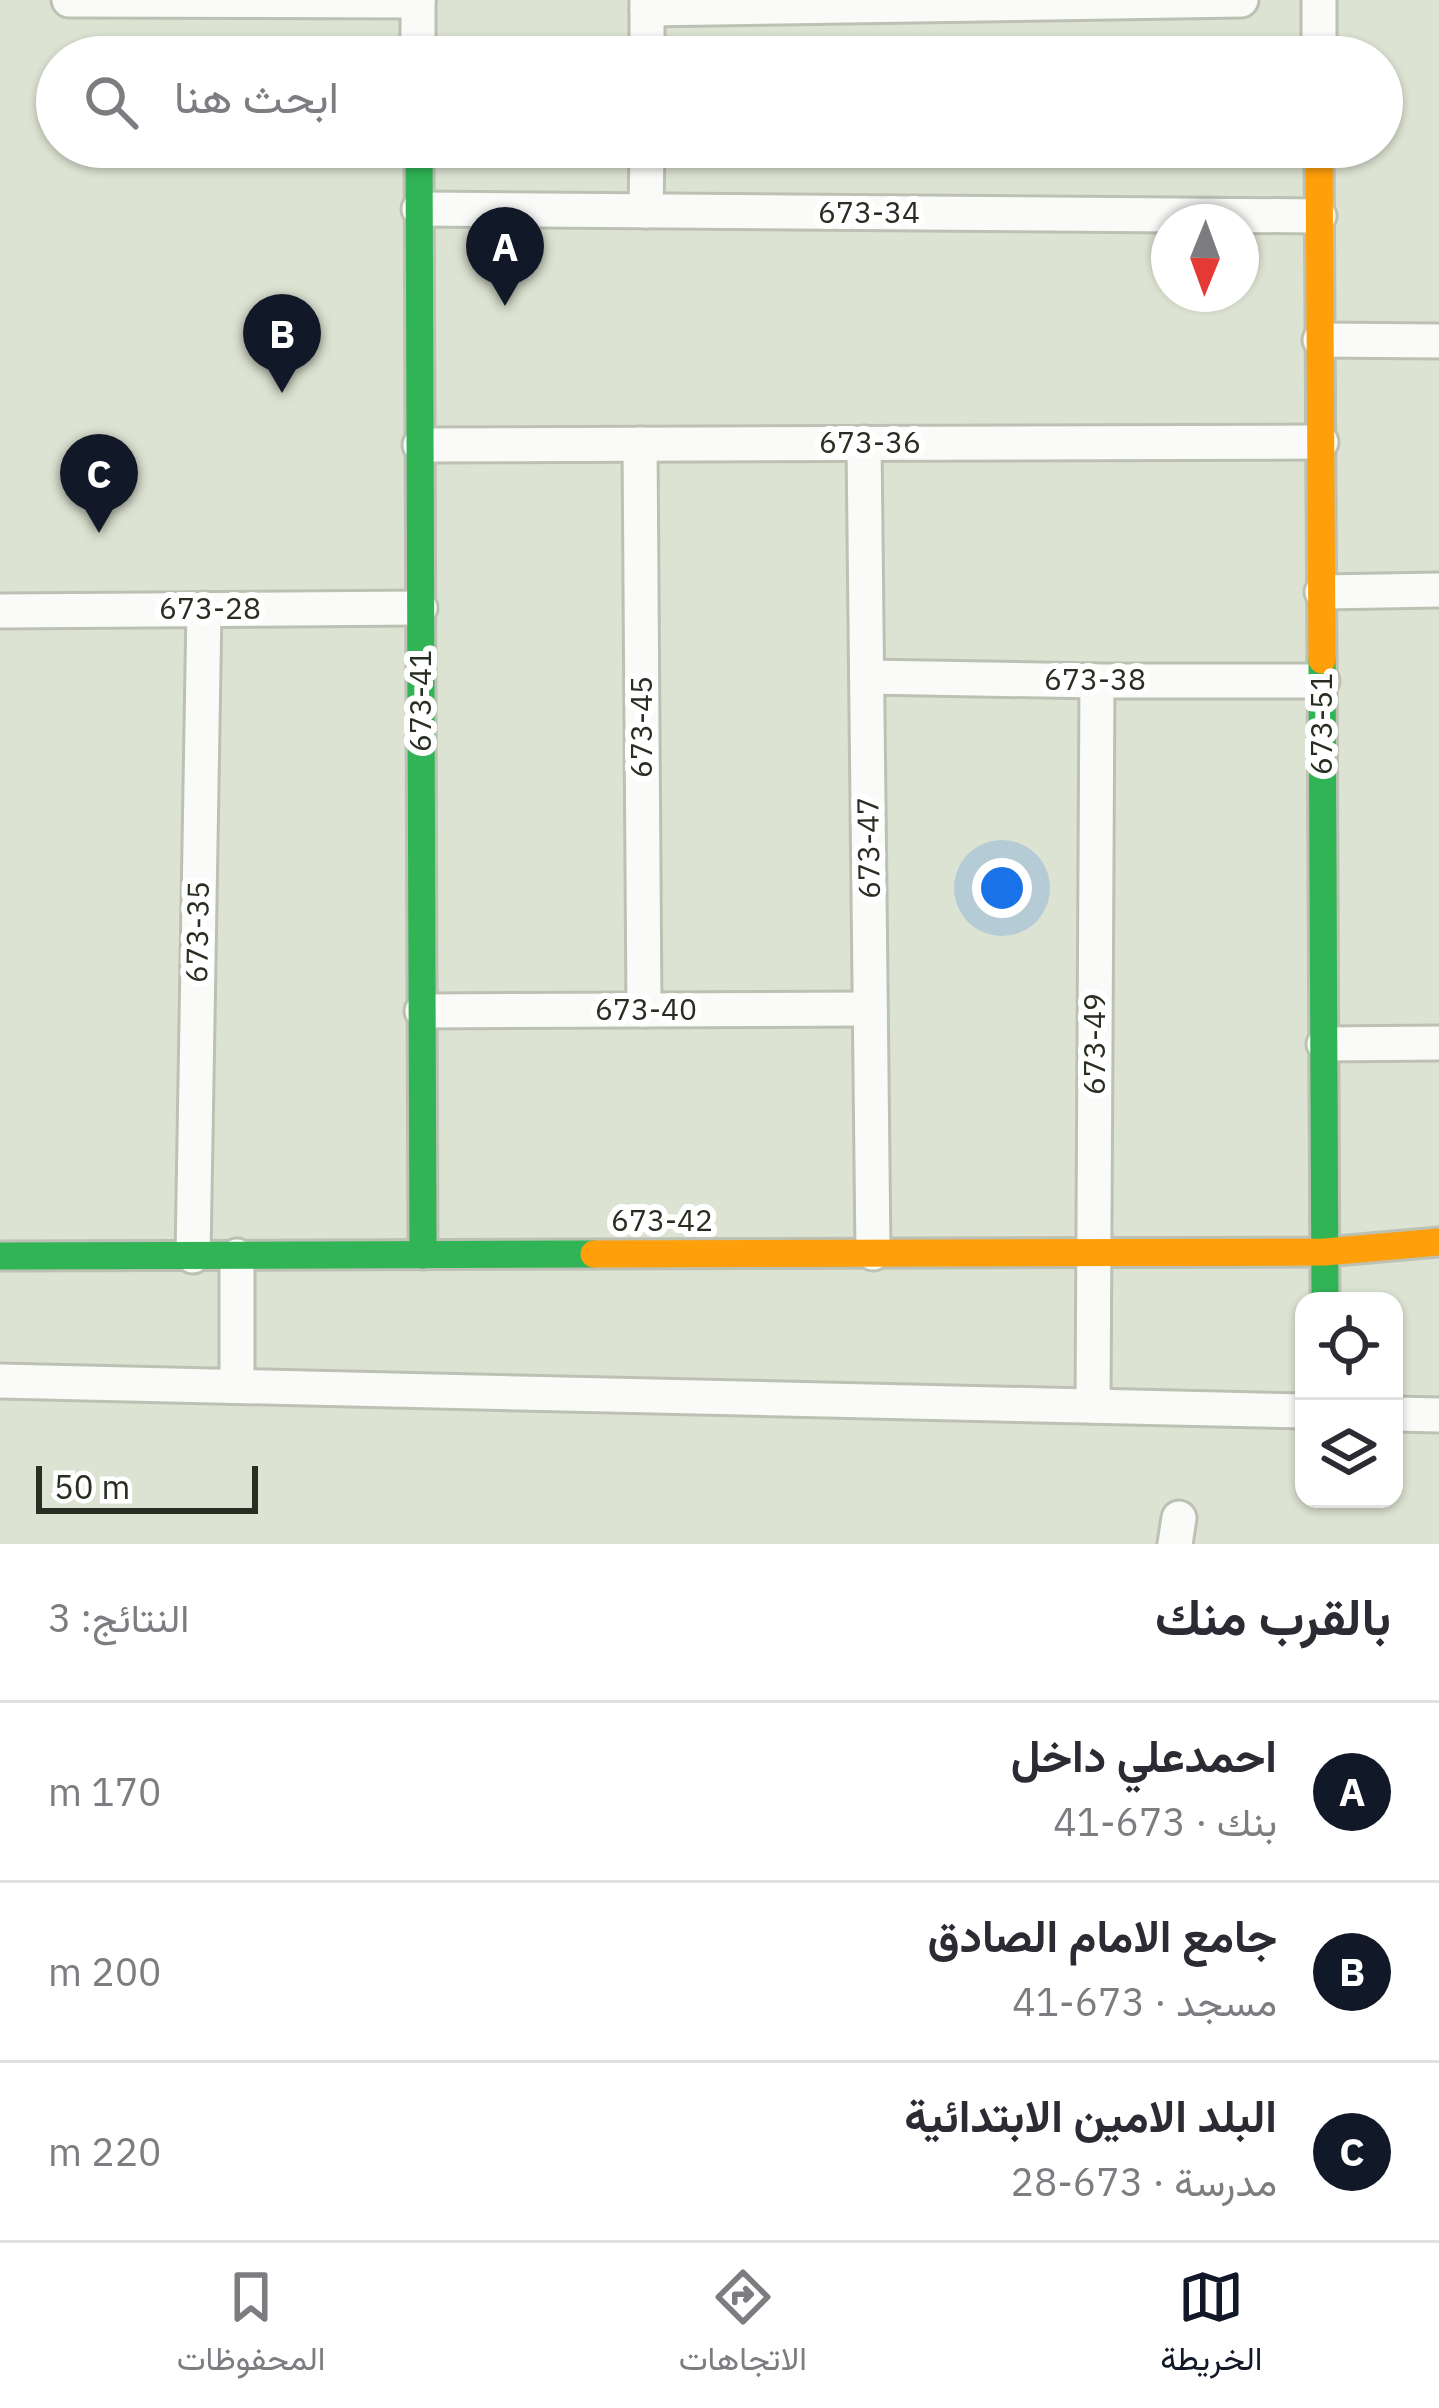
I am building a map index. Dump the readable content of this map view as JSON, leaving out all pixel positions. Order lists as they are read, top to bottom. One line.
{"streets":{"street":["673-34","673-36","673-28","673-38","673-41","673-51","673-45","673-47","673-35","673-40","673-49","673-42"]},"crossings":[["673-34","673-41"],["673-34","673-51"],["673-36","673-41"],["673-36","673-51"],["673-36","673-45"],["673-36","673-47"],["673-28","673-41"],["673-28","673-35"],["673-38","673-51"],["673-38","673-47"],["673-38","673-49"],["673-41","673-40"],["673-41","673-42"],["673-51","673-42"],["673-45","673-40"],["673-47","673-40"],["673-47","673-42"],["673-35","673-42"],["673-49","673-42"]],"scale_bar":"50 m","north":"bottom","page":{"search":"ابحث هنا","pins":["A","B","C"],"scale":"50 m","heading":["بالقرب منك","النتائج: 3"],"list":[{"mark":"A","name":"احمدعلي داخل","note":"بنك · 673-41","value":"170 m"},{"mark":"B","name":"جامع الامام الصادق","note":"مسجد · 673-41","value":"200 m"},{"mark":"C","name":"البلد الامين الابتدائية","note":"مدرسة · 673-28","value":"220 m"}],"nav":["الخريطة","الاتجاهات","المحفوظات"]}}
